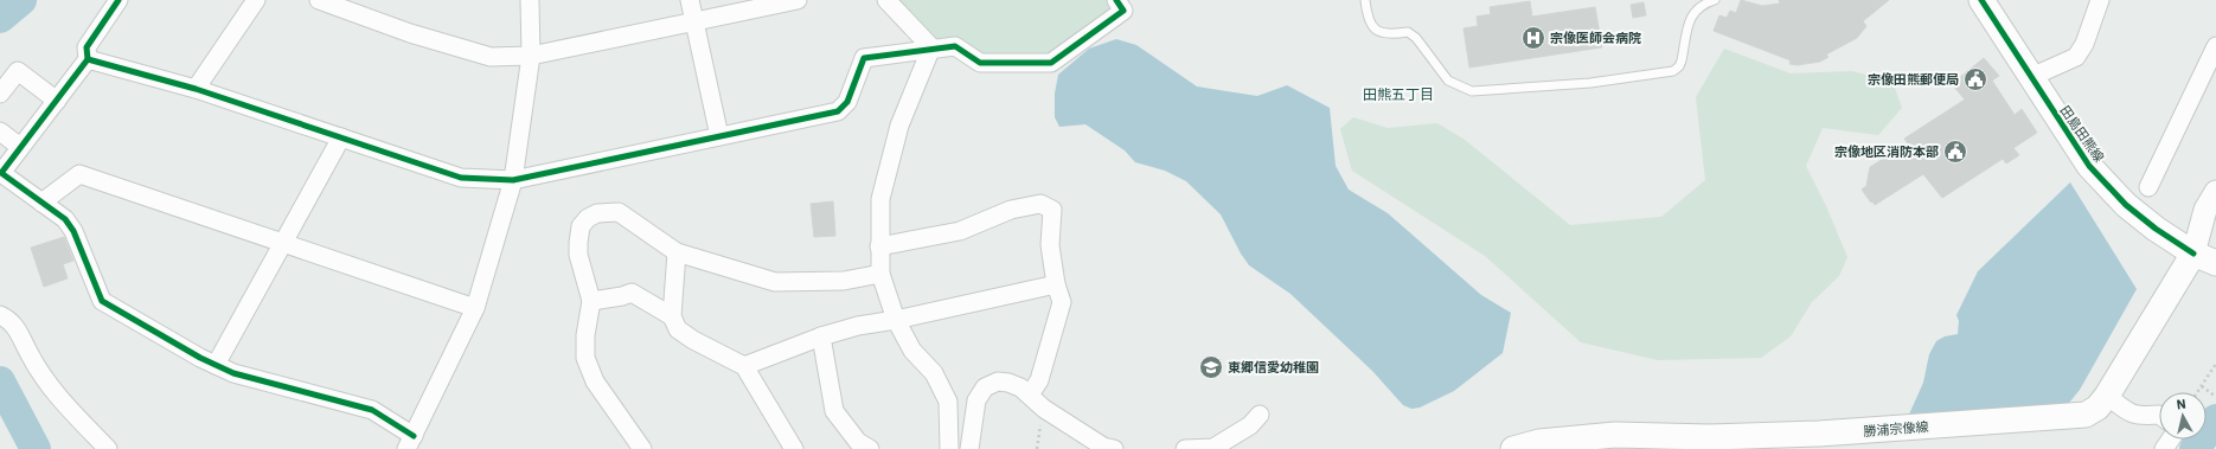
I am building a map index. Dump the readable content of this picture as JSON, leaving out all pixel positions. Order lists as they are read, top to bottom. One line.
{"streets":{"main road":["田島田熊線","勝浦宗像線"]},"crossings":[["田島田熊線","勝浦宗像線"]],"districts":["田熊五丁目"],"places":{"hospital":["宗像医師会病院"],"public building":["宗像田熊郵便局","宗像地区消防本部"],"school or university":["東郷信愛幼稚園"]},"north":"top"}
